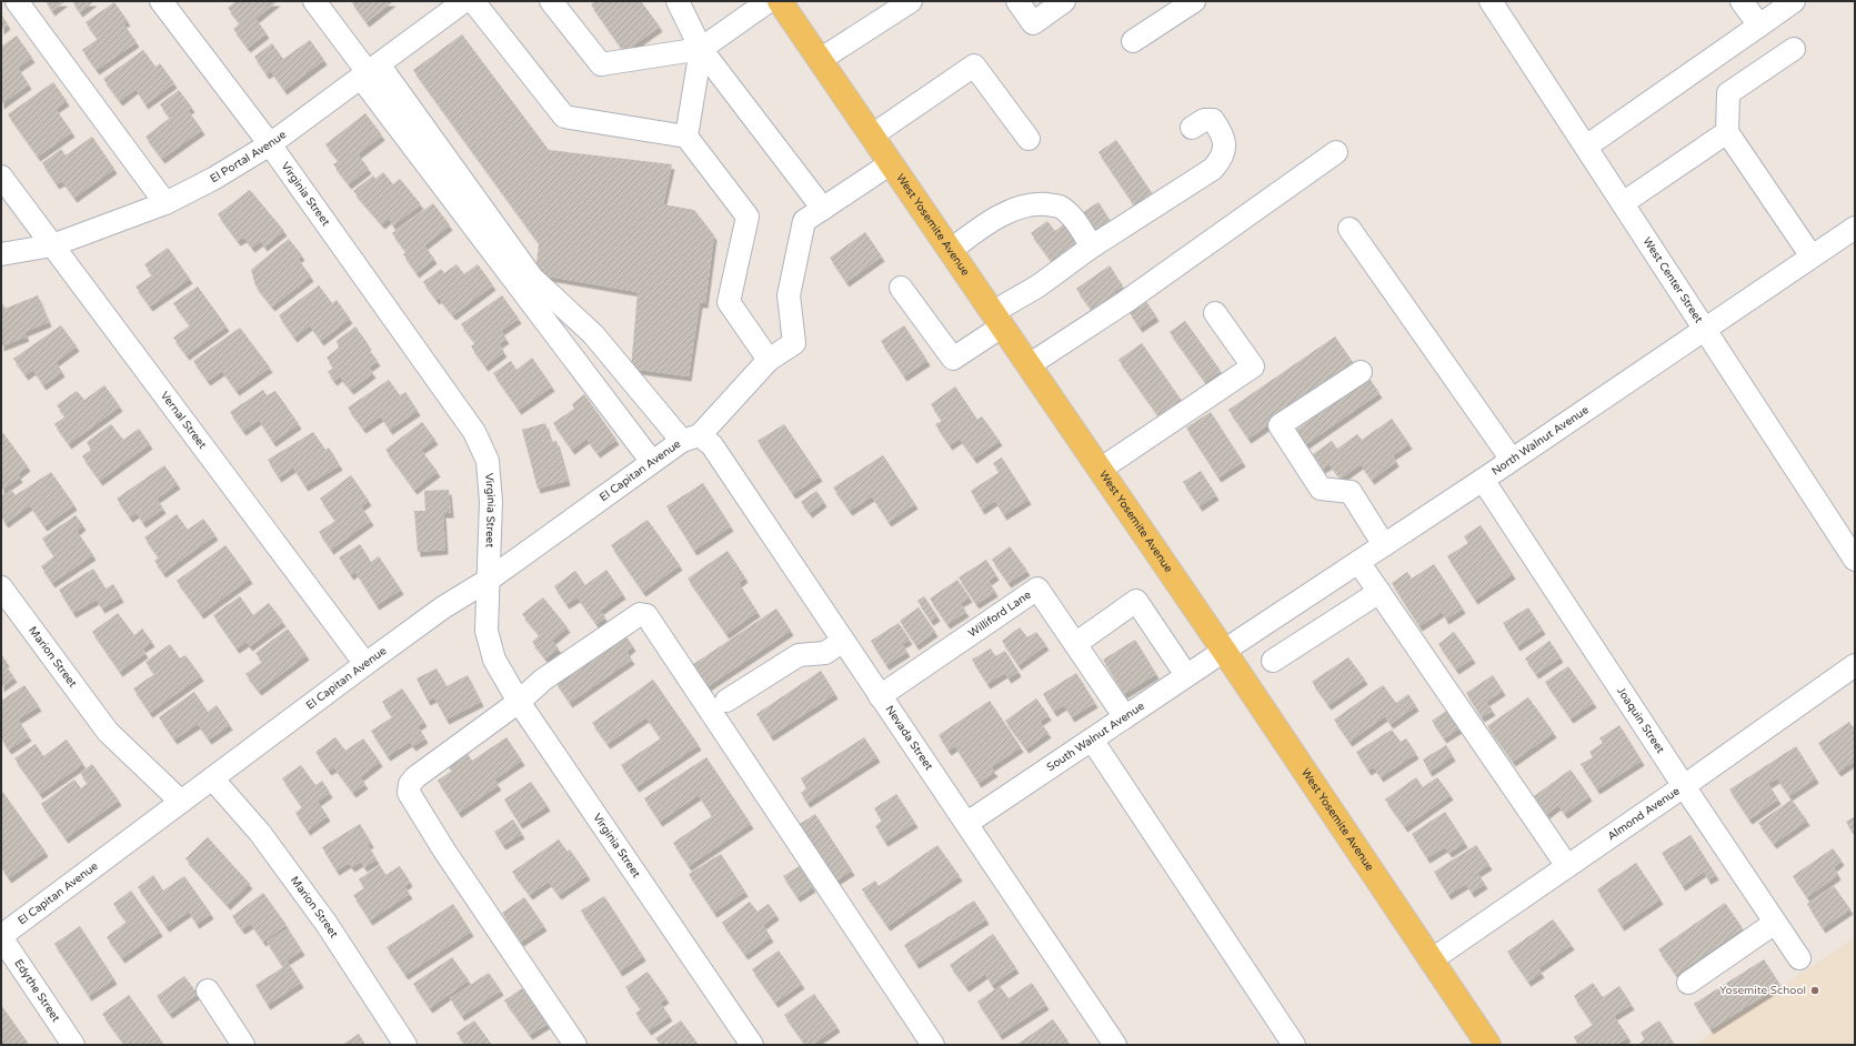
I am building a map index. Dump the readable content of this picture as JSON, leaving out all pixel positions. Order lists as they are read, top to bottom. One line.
{"streets":{"main road":["West Yosemite Avenue"],"street":["El Portal Avenue","Virginia Street","West Center Street","Vernal Street","North Walnut Avenue","El Capitan Avenue","Williford Lane","Marion Street","Joaquin Street","South Walnut Avenue","Nevada Street","Almond Avenue","Edythe Street"]},"crossings":[["El Portal Avenue","Virginia Street"],["El Portal Avenue","Vernal Street"],["El Portal Avenue","Nevada Street"],["Virginia Street","El Capitan Avenue"],["West Yosemite Avenue","North Walnut Avenue"],["West Yosemite Avenue","South Walnut Avenue"],["West Yosemite Avenue","Almond Avenue"],["West Center Street","North Walnut Avenue"],["Vernal Street","El Capitan Avenue"],["North Walnut Avenue","Joaquin Street"],["North Walnut Avenue","South Walnut Avenue"],["El Capitan Avenue","Marion Street"],["El Capitan Avenue","Nevada Street"],["El Capitan Avenue","Edythe Street"],["Williford Lane","South Walnut Avenue"],["Williford Lane","Nevada Street"],["Joaquin Street","Almond Avenue"],["South Walnut Avenue","Nevada Street"]],"places":["Yosemite School"]}
